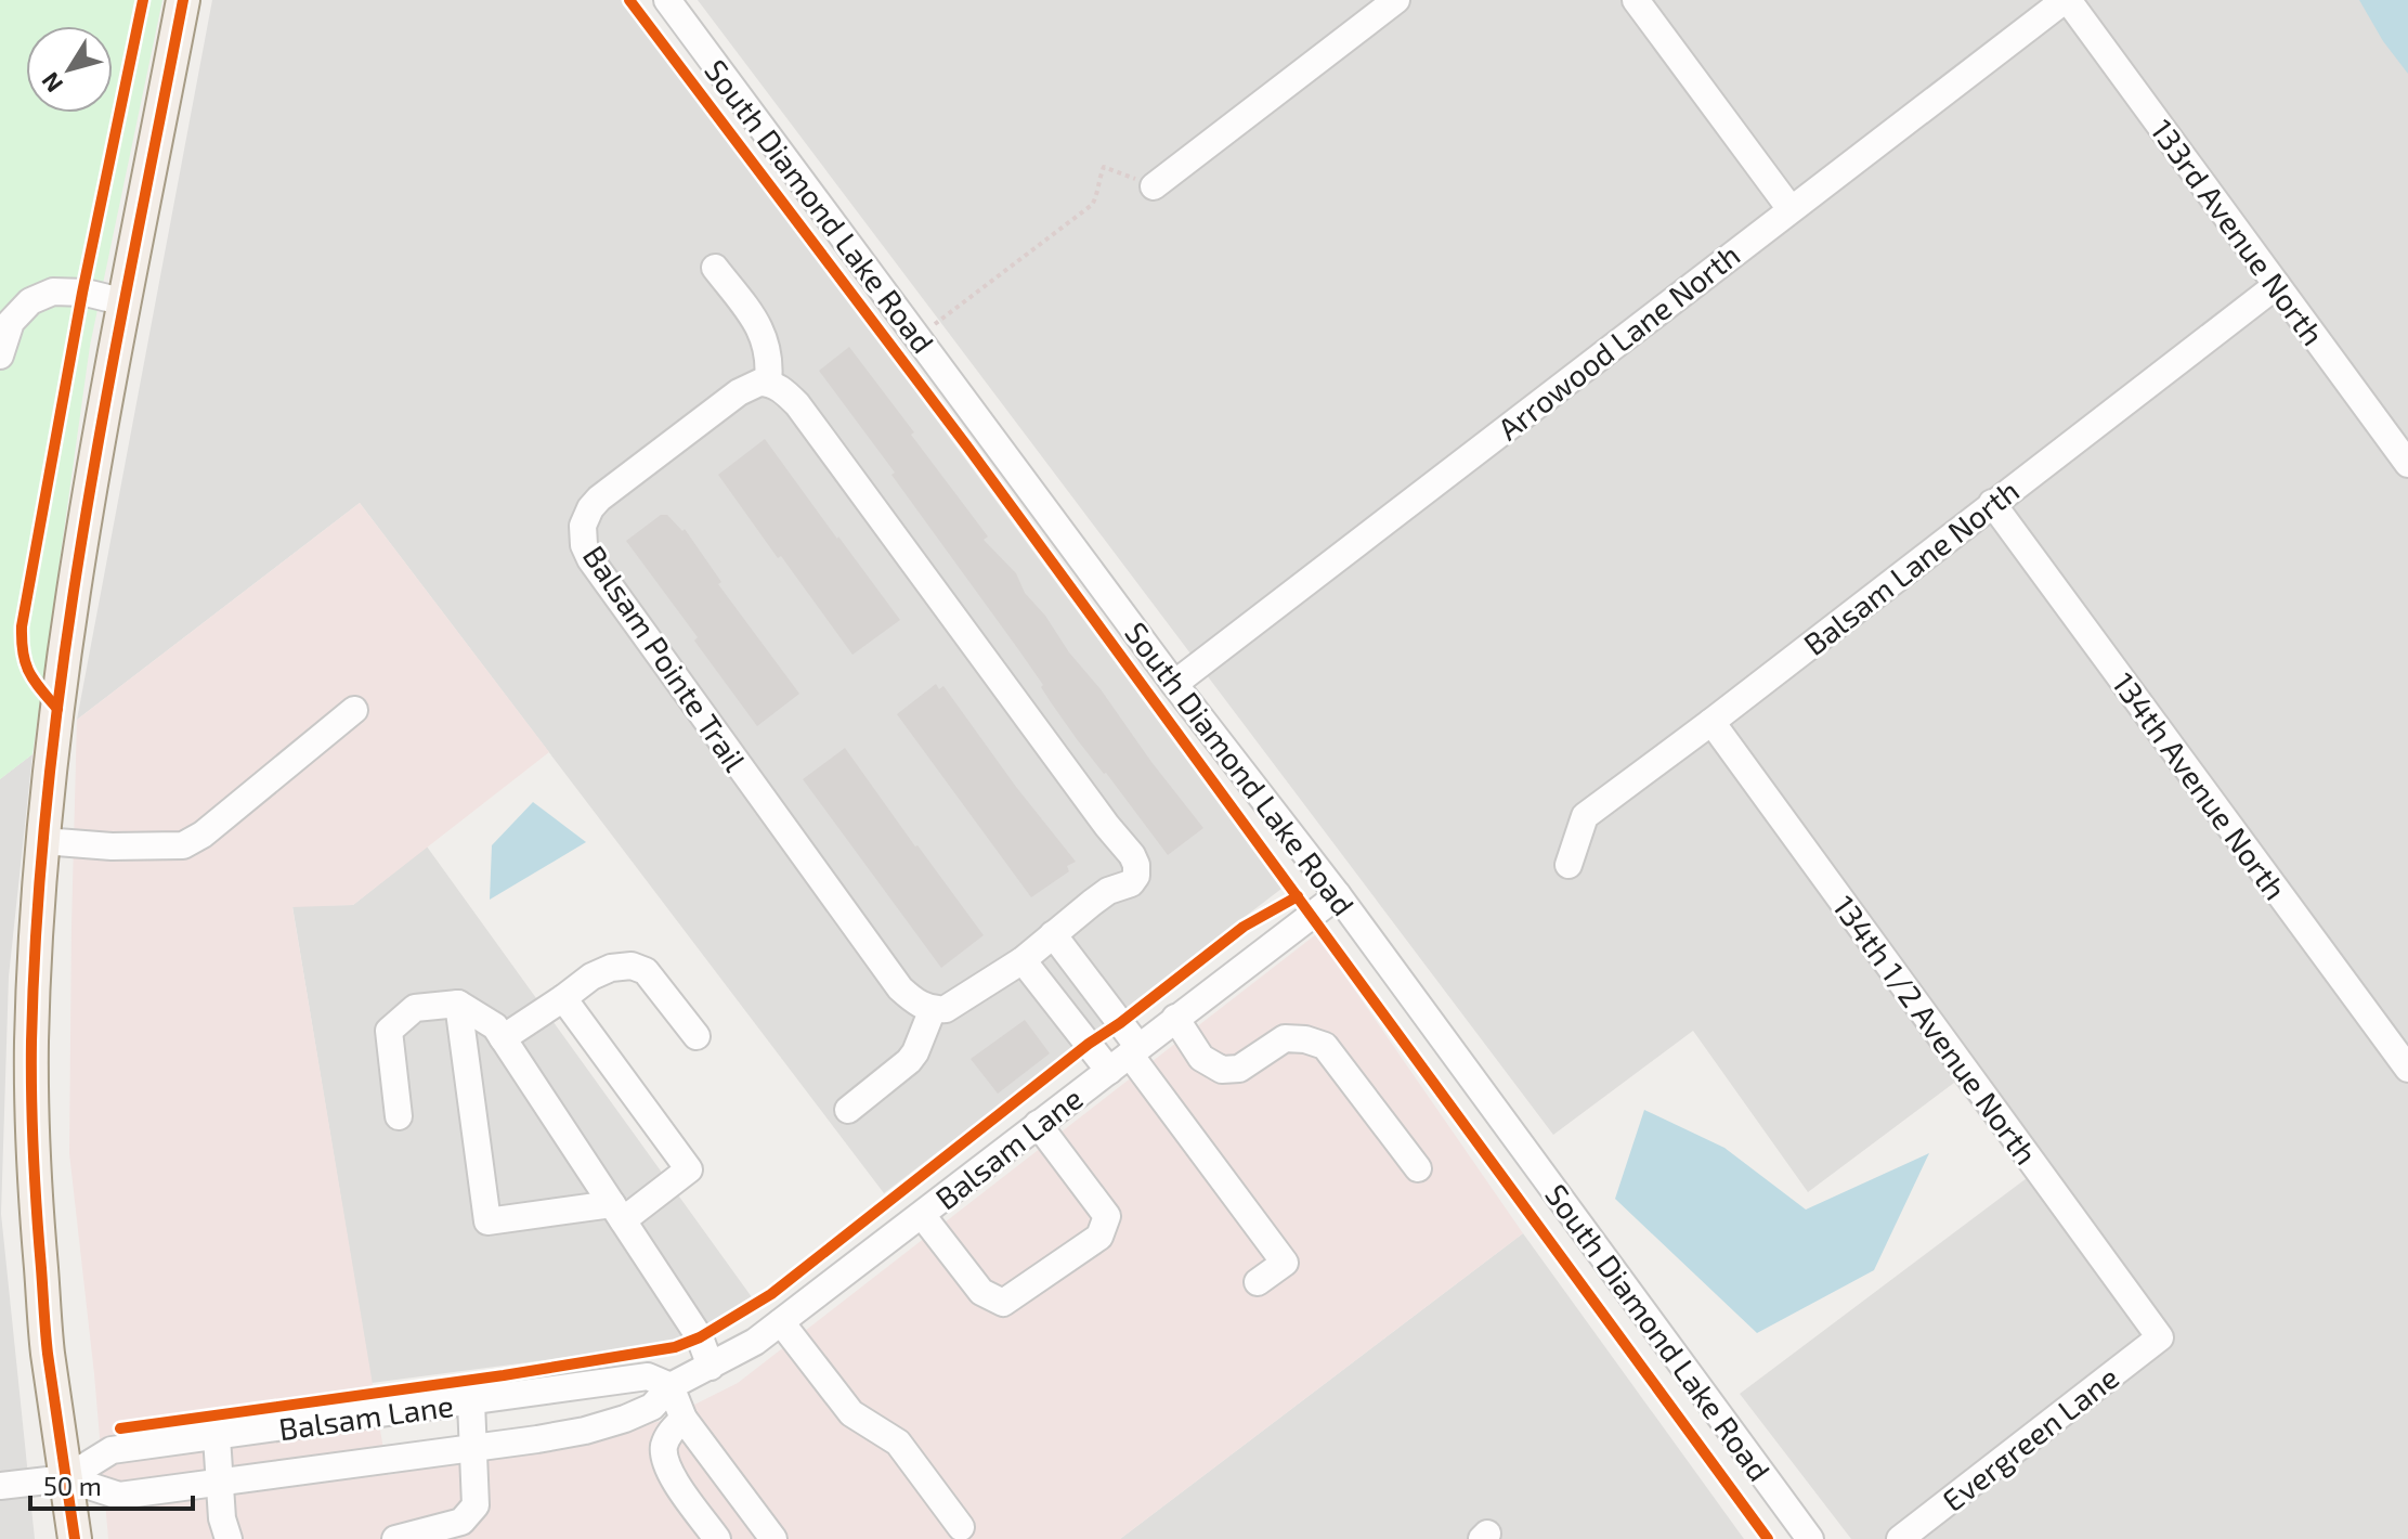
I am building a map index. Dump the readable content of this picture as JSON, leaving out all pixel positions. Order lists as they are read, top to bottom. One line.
{"streets":{"street":["South Diamond Lake Road","133rd Avenue North","Arrowood Lane North","Balsam Lane North","Balsam Pointe Trail","134th Avenue North","134th 1/2 Avenue North","Balsam Lane","Evergreen Lane"]},"crossings":[["South Diamond Lake Road","Arrowood Lane North"],["South Diamond Lake Road","Balsam Lane"],["133rd Avenue North","Arrowood Lane North"],["133rd Avenue North","Balsam Lane North"],["Balsam Lane North","134th Avenue North"],["Balsam Lane North","134th 1/2 Avenue North"],["134th 1/2 Avenue North","Evergreen Lane"]],"scale_bar":"50 m","north":"bottom left"}
